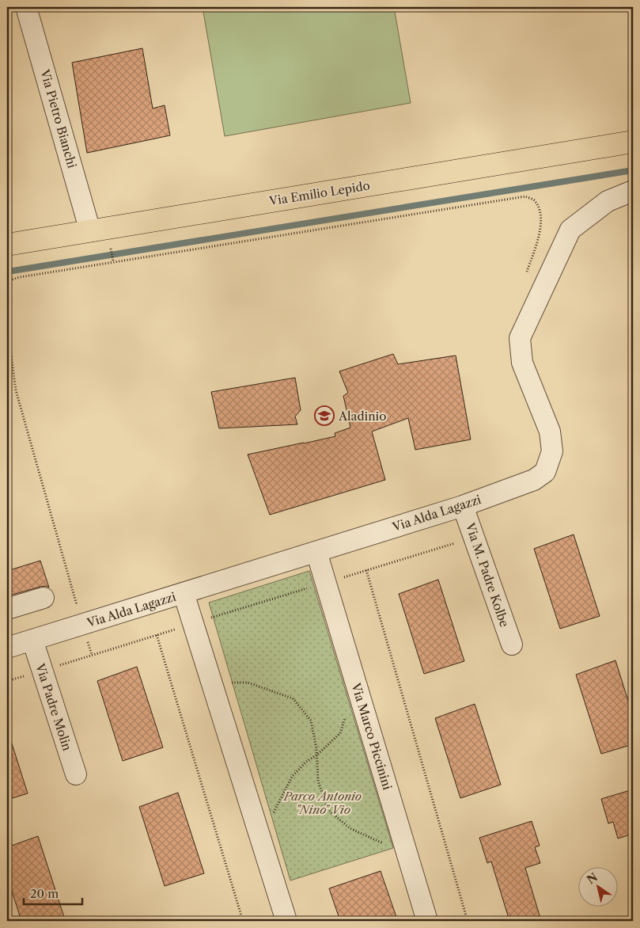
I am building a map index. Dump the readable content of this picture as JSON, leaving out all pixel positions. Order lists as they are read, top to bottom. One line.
{"streets":{"main road":["Via Emilio Lepido"],"street":["Via Pietro Bianchi","Via Alda Lagazzi","Via M. Padre Kolbe","Via Padre Molin","Via Marco Piccinini"]},"crossings":[["Via Pietro Bianchi","Via Emilio Lepido"],["Via Alda Lagazzi","Via M. Padre Kolbe"],["Via Alda Lagazzi","Via Padre Molin"],["Via Alda Lagazzi","Via Marco Piccinini"]],"parks":["Parco Antonio \"Nino\" Vio"],"places":{"school or university":["Aladinio"]},"scale_bar":"20 m","north":"top left"}
